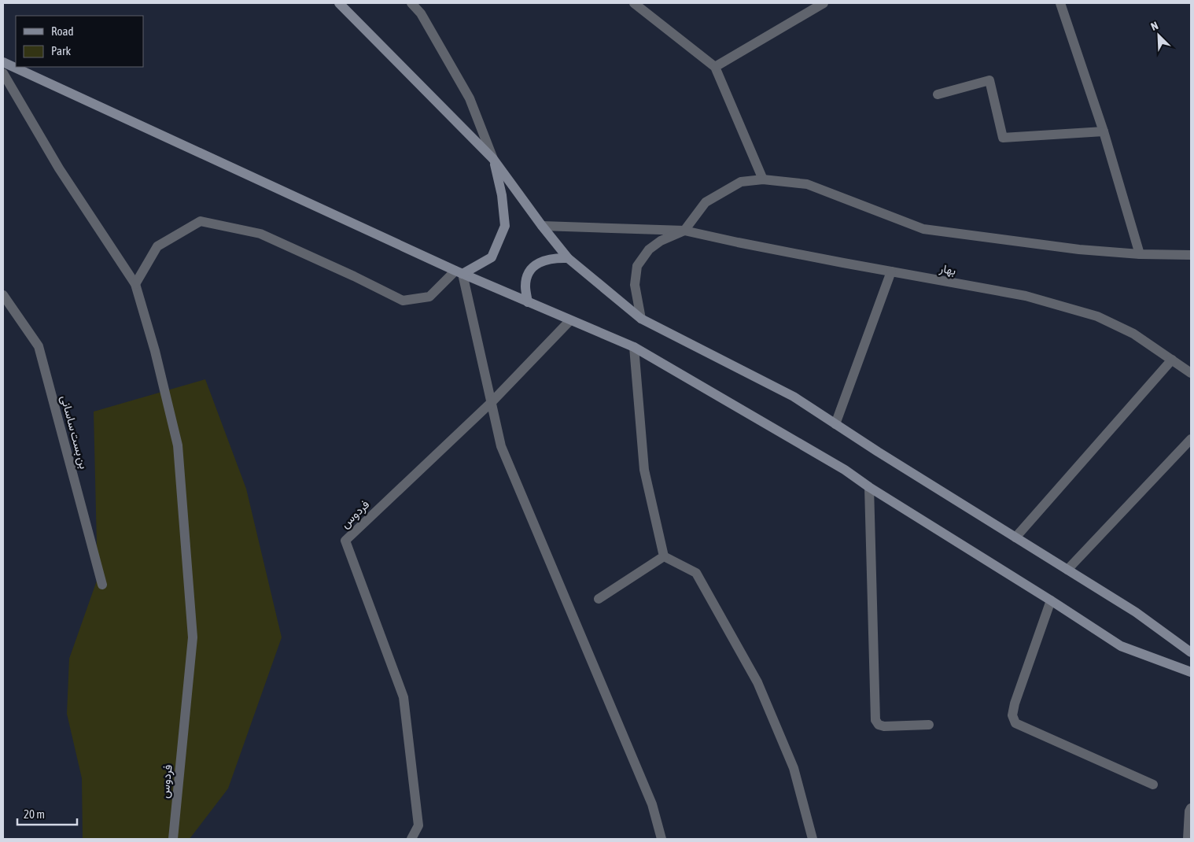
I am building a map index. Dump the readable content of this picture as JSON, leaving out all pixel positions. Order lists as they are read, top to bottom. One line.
{"streets":{"street":["بهار","بن بست ساسانی","فردوس"]},"legend":["Road","Park"],"scale_bar":"20 m","north":"top left"}
